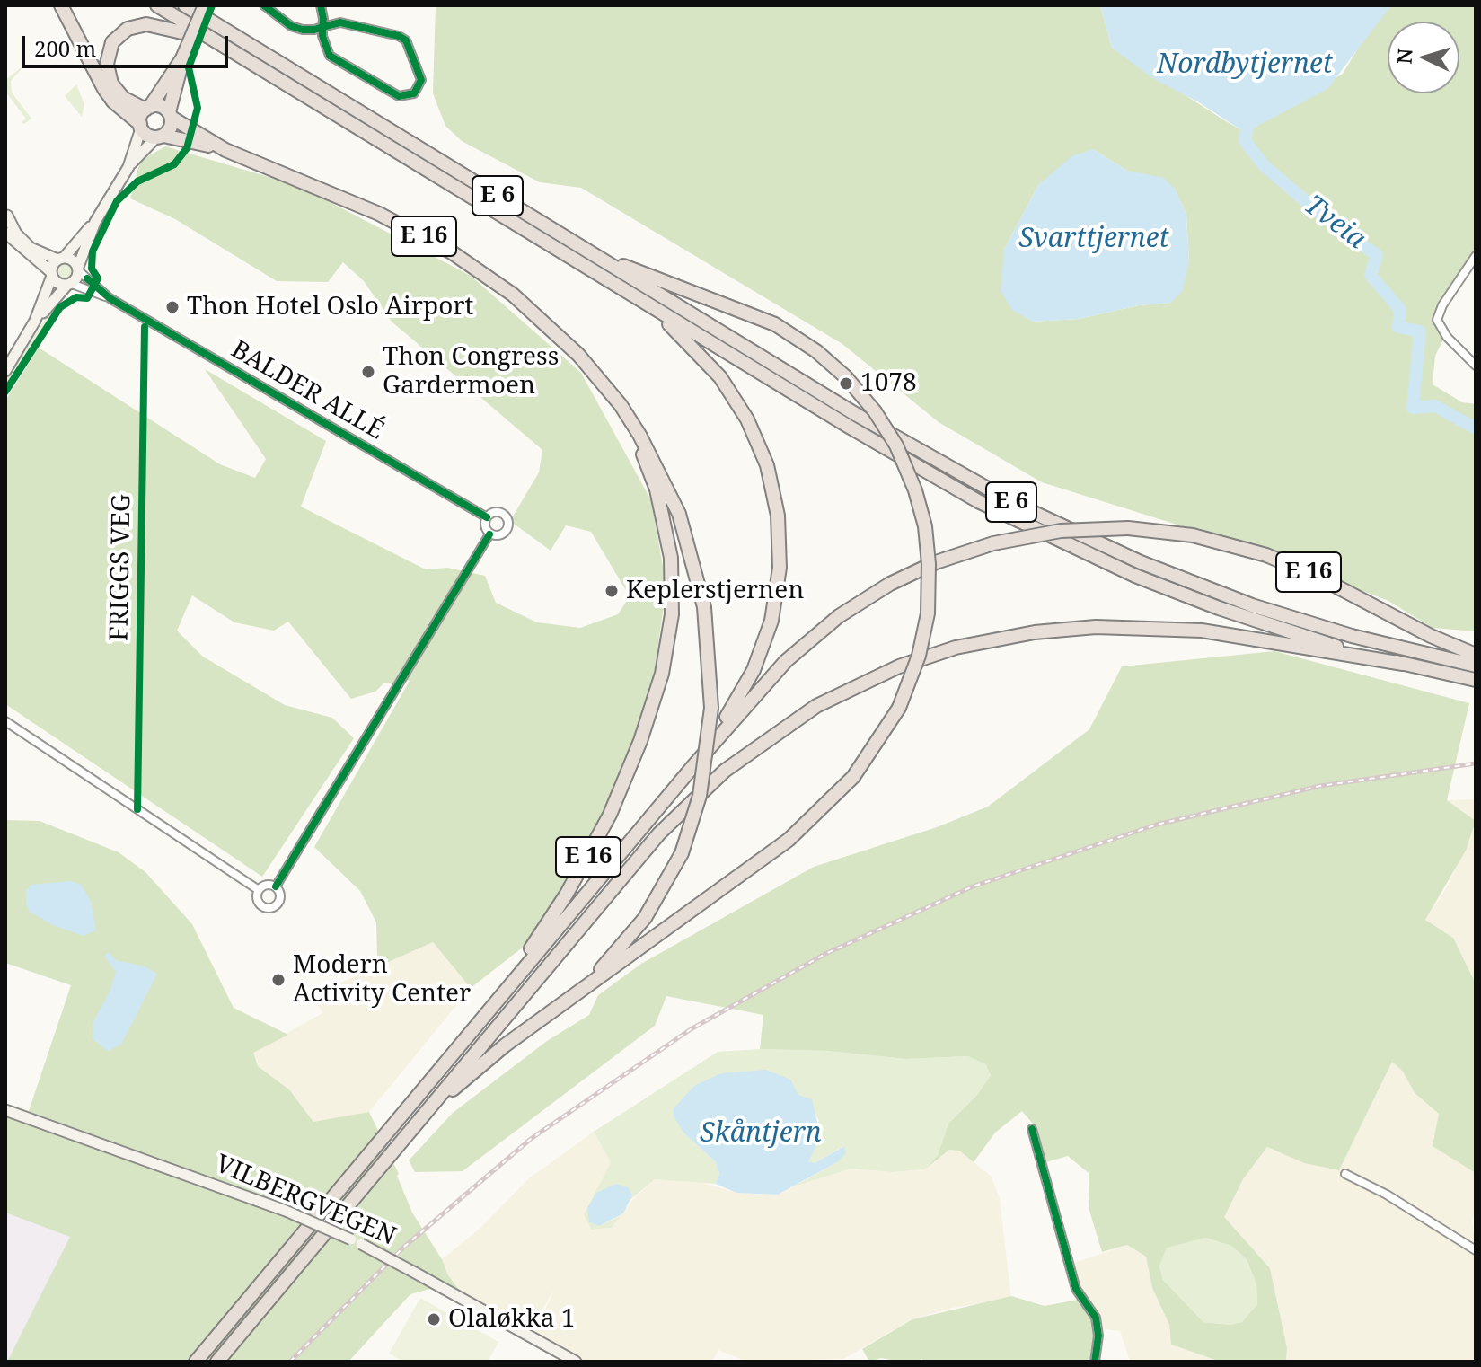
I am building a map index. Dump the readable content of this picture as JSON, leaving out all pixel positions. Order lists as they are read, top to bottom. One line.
{"streets":{"highway":["E 6","E 16"],"main road":["VILBERGVEGEN"],"street":["BALDER ALLÉ"],"cycle path":["FRIGGS VEG"]},"crossings":[["E 6","E 16"]],"water":["Nordbytjernet","Tveia","Svarttjernet","Skåntjern"],"places":["Thon Hotel Oslo Airport","Thon Congress Gardermoen","1078","Keplerstjernen","Modern Activity Center","Olaløkka 1"],"scale_bar":"200 m","north":"left"}
